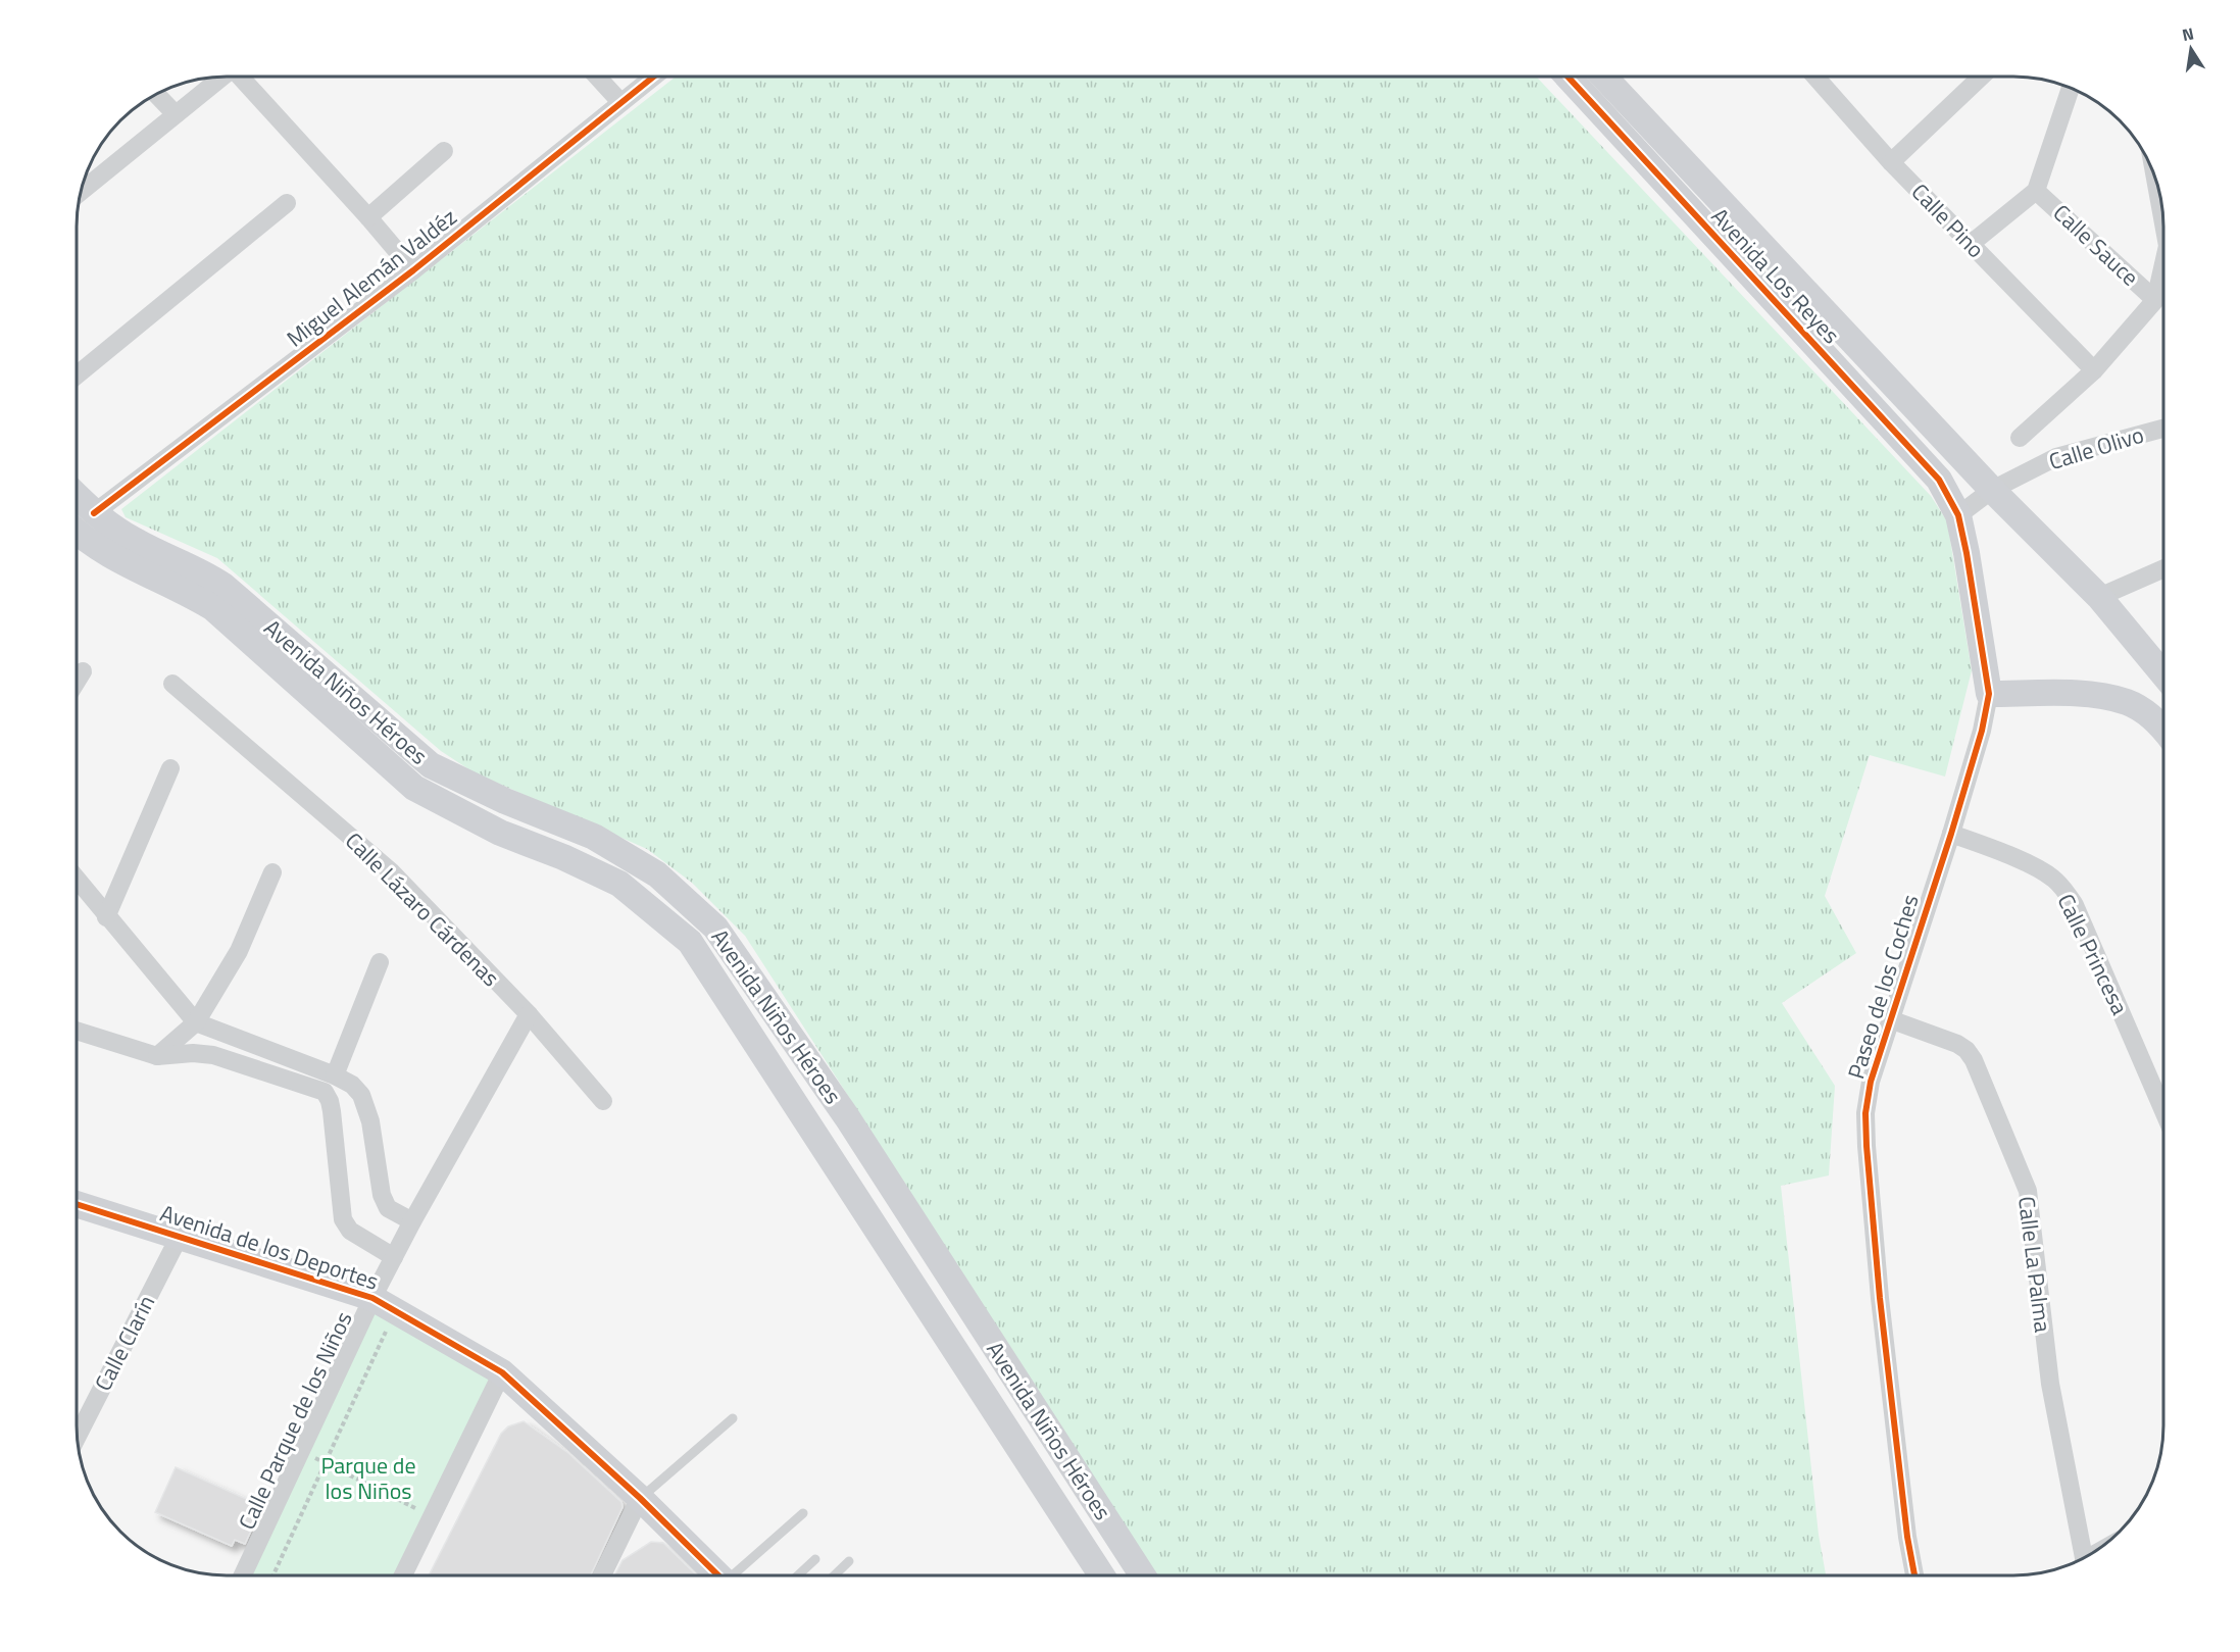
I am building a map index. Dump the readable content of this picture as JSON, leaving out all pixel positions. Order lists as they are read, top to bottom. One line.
{"streets":{"main road":["Avenida Los Reyes","Avenida Niños Héroes","Paseo de los Coches","Avenida de los Deportes"],"street":["Calle Pino","Calle Sauce","Miguel Alemán Valdéz","Calle Olivo","Calle Lázaro Cárdenas","Calle Princesa","Calle La Palma","Calle Clarín","Calle Parque de los Niños"]},"crossings":[["Avenida Los Reyes","Calle Olivo"],["Avenida Los Reyes","Paseo de los Coches"],["Miguel Alemán Valdéz","Avenida Niños Héroes"],["Calle Olivo","Paseo de los Coches"],["Calle Lázaro Cárdenas","Calle Parque de los Niños"],["Calle Princesa","Paseo de los Coches"],["Paseo de los Coches","Calle La Palma"],["Avenida de los Deportes","Calle Clarín"],["Avenida de los Deportes","Calle Parque de los Niños"]],"parks":["Parque de los Niños"],"north":"top"}
